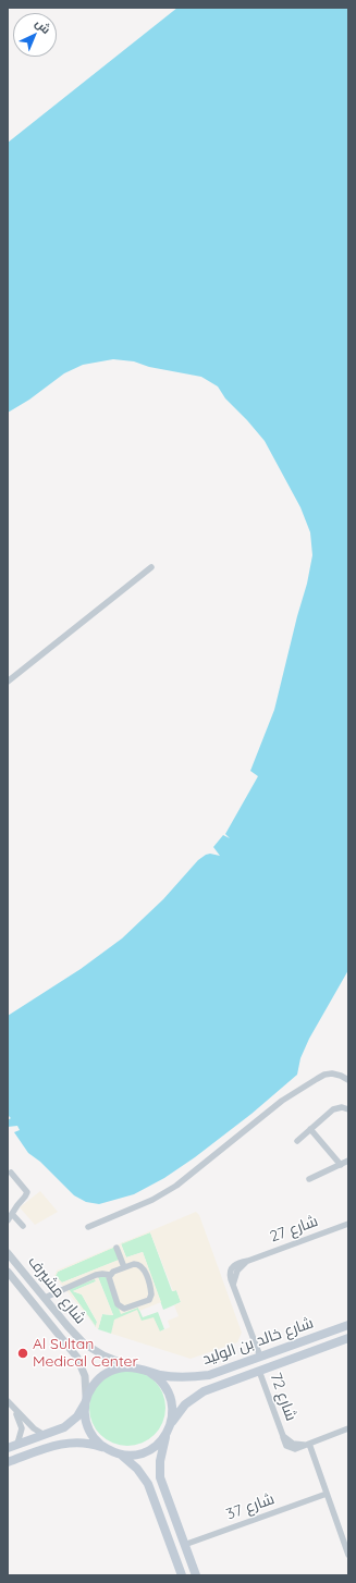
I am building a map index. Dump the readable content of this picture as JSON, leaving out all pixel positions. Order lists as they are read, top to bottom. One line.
{"streets":{"main road":["شارع خالد بن الوليد"],"street":["شارع 27","شارع مشيرف","شارع 72","شارع 37"]},"crossings":[["شارع 27","شارع خالد بن الوليد"],["شارع مشيرف","شارع خالد بن الوليد"],["شارع خالد بن الوليد","شارع 72"]],"places":["Al Sultan Medical Center"],"north":"top right"}
